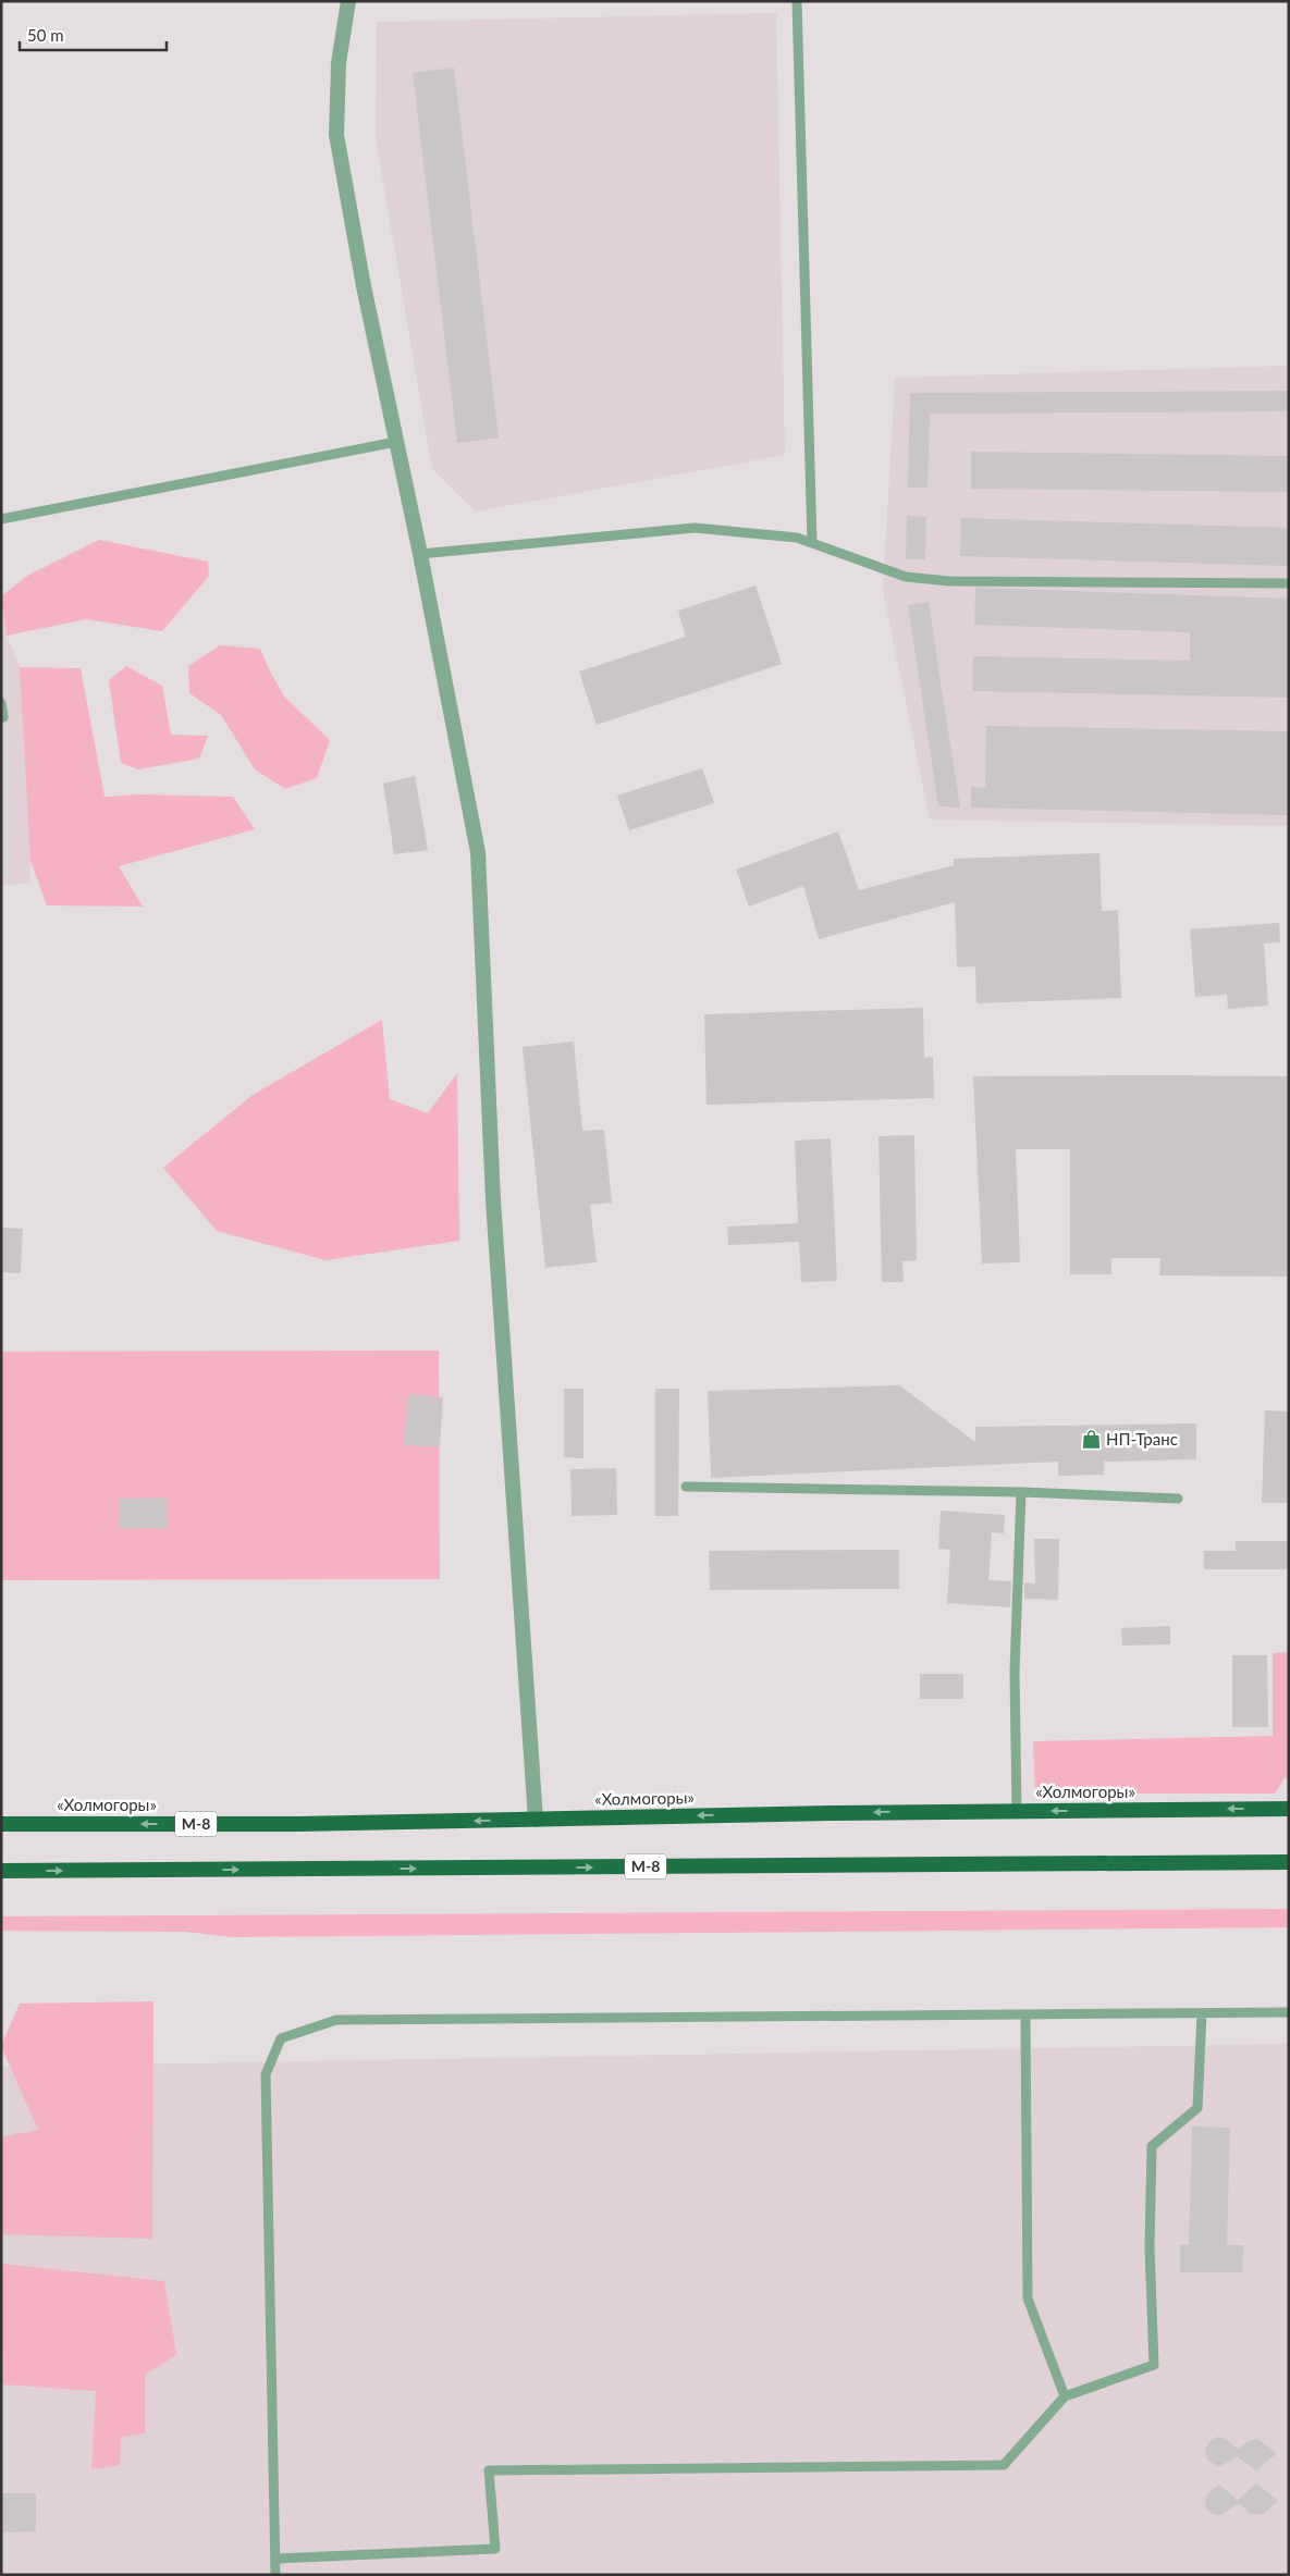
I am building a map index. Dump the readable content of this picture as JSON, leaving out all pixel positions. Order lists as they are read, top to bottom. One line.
{"streets":{"highway":["«Холмогоры»","М-8"]},"places":{"shop":["НП-Транс"]},"scale_bar":"50 m"}
